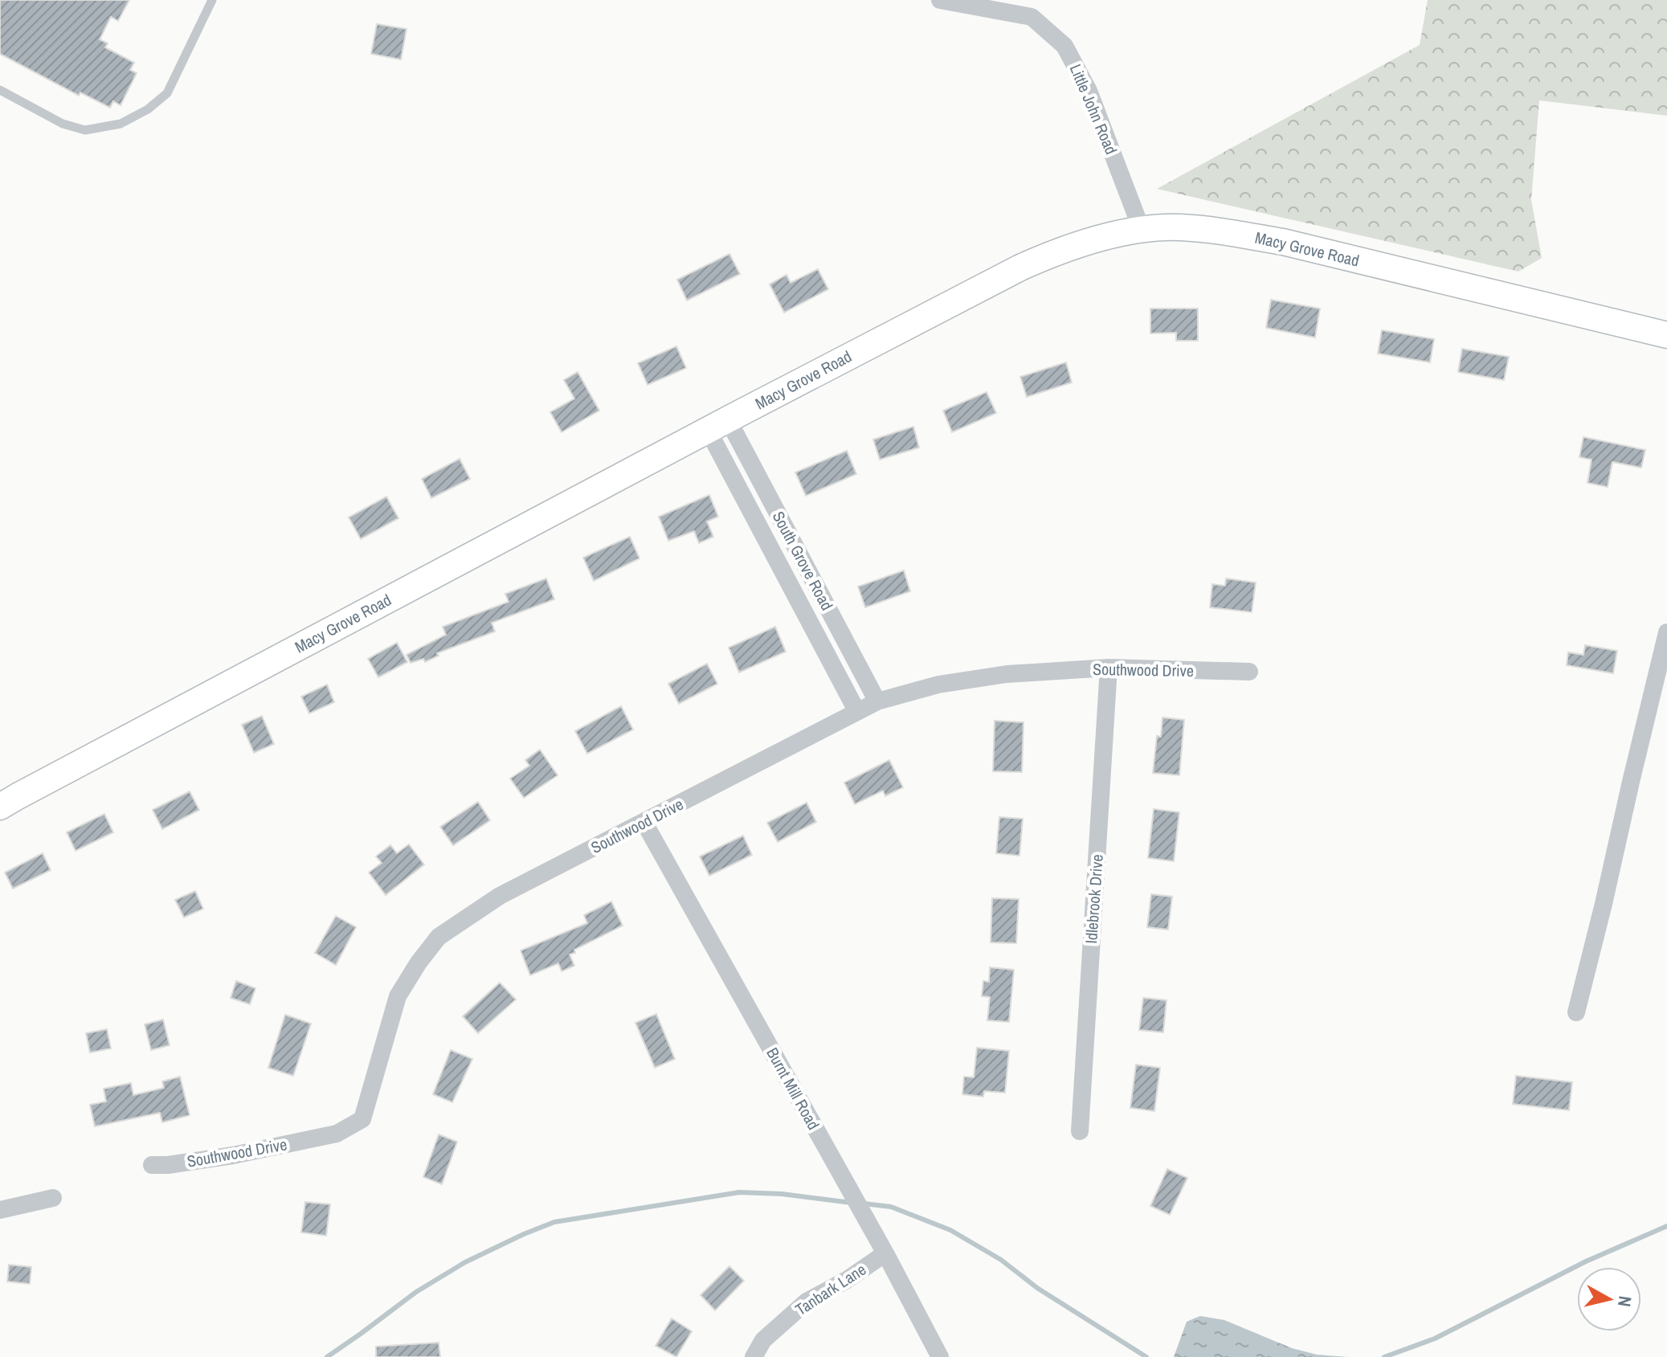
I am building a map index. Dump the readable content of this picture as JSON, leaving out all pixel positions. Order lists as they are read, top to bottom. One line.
{"streets":{"main road":["Macy Grove Road"],"street":["Little John Road","South Grove Road","Southwood Drive","Idlebrook Drive","Burnt Mill Road","Tanbark Lane"]},"crossings":[["Little John Road","Macy Grove Road"],["Macy Grove Road","South Grove Road"],["South Grove Road","Southwood Drive"],["Southwood Drive","Idlebrook Drive"],["Southwood Drive","Burnt Mill Road"],["Burnt Mill Road","Tanbark Lane"]],"north":"right"}
